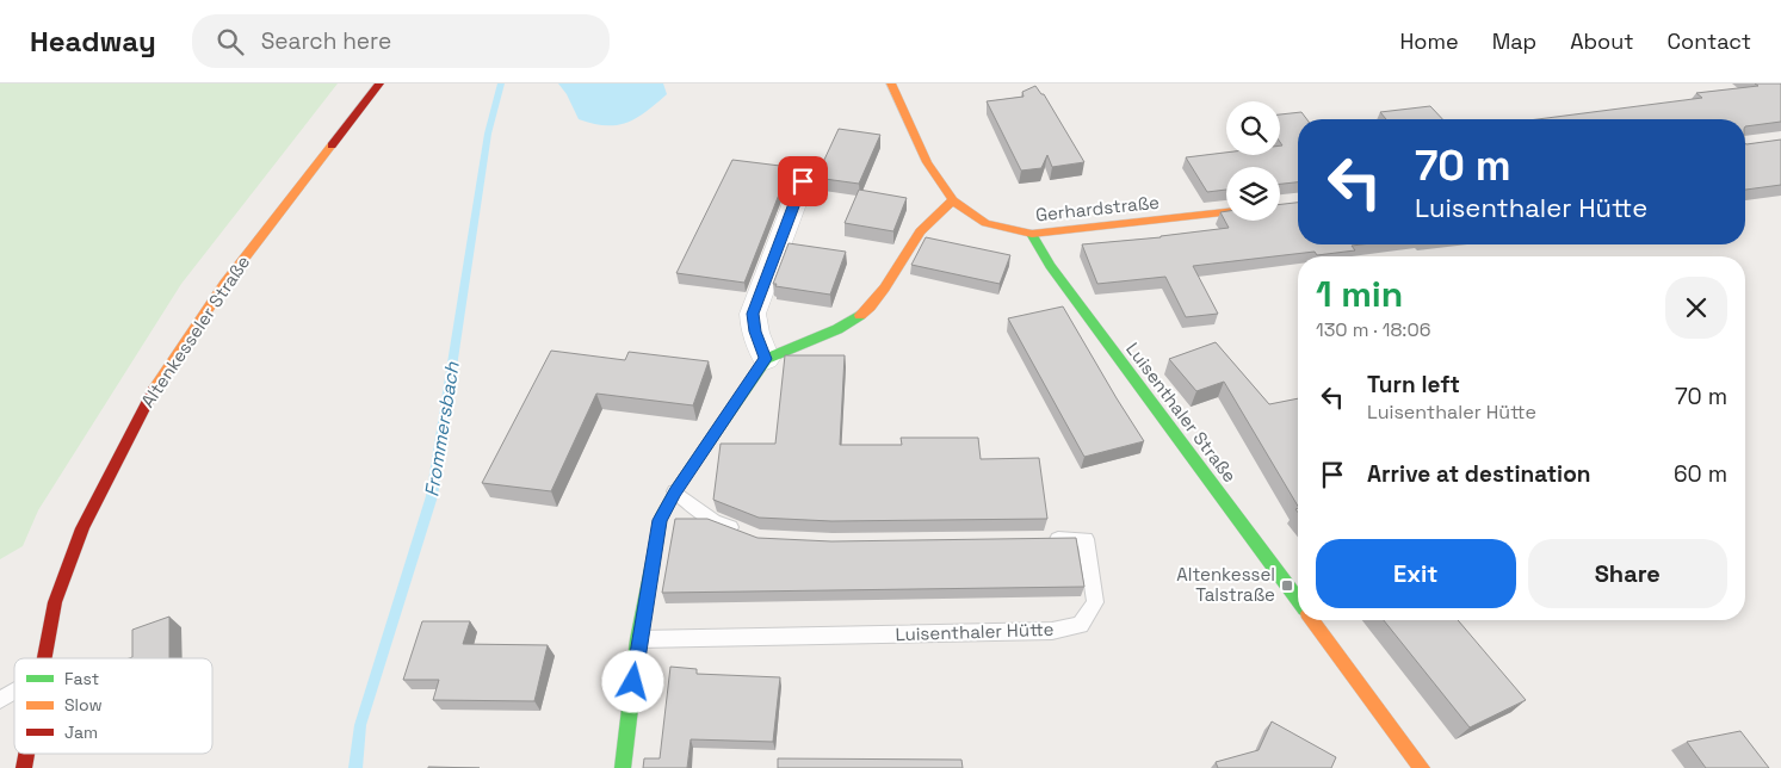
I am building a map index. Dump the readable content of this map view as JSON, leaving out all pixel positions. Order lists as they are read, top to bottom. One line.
{"streets":{"street":["Gerhardstraße","Altenkesseler Straße","Luisenthaler Straße"],"lane":["Luisenthaler Hütte"]},"crossings":[["Gerhardstraße","Luisenthaler Straße"]],"water":["Frommersbach"],"places":{"transit":["Altenkessel Talstraße"]},"legend":["Fast","Slow","Jam"],"page":{"header":"Headway","search":"Search here","nav":["Home","Map","About","Contact"],"turn":["70 m","Luisenthaler Hütte"],"heading":["1 min","130 m · 18:06"],"list":[{"name":"Turn left","note":"Luisenthaler Hütte","value":"70 m"},{"name":"Arrive at destination","value":"60 m"}],"buttons":["Exit","Share"]}}
